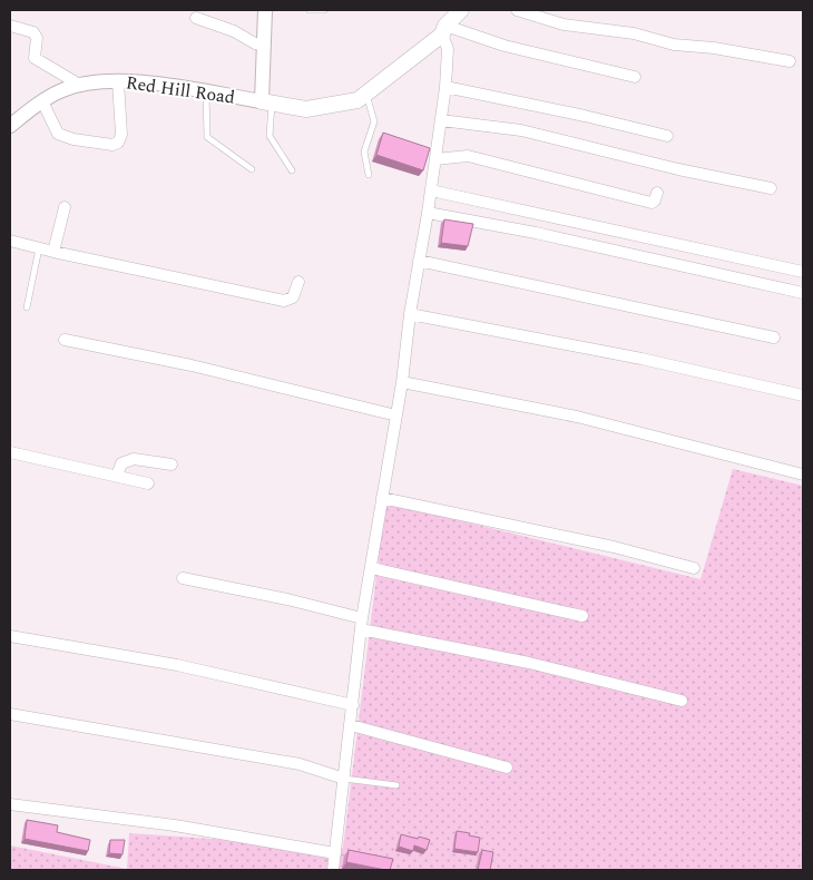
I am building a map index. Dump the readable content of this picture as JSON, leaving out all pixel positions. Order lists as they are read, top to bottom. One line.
{"streets":{"street":["Red Hill Road"]}}
